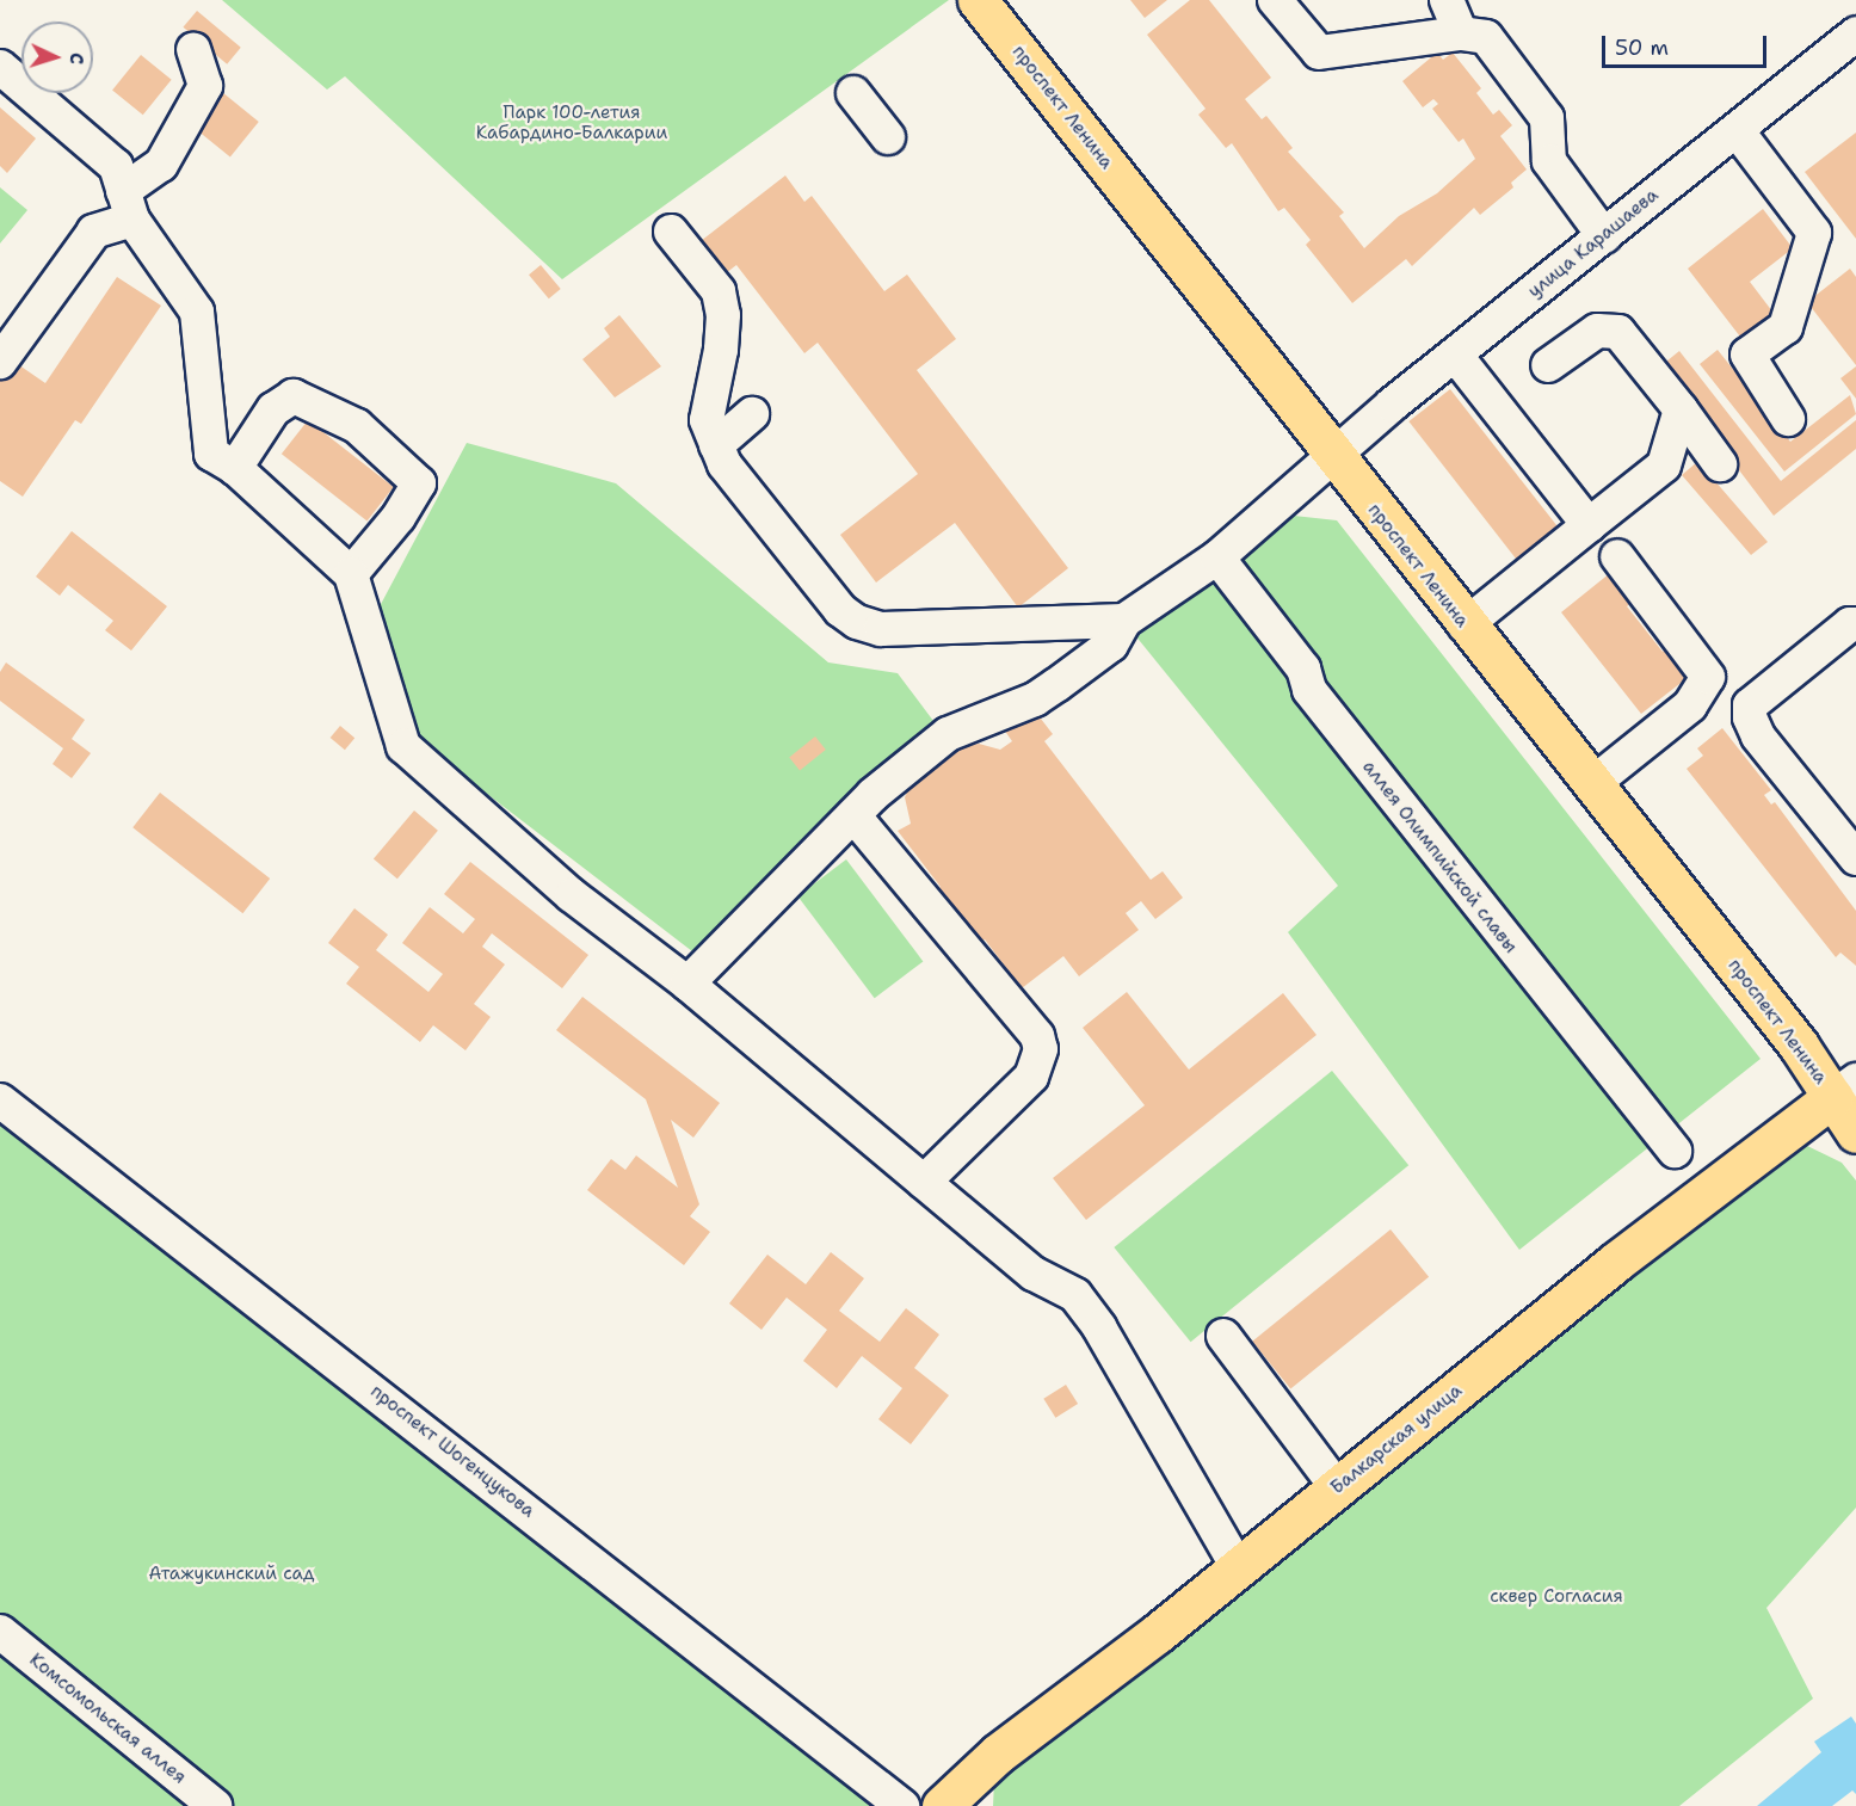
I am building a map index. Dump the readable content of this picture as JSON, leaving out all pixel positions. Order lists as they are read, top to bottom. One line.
{"streets":{"main road":["проспект Ленина","Балкарская улица"],"street":["улица Карашаева","аллея Олимпийской славы","проспект Шогенцукова","Комсомольская аллея"]},"crossings":[["проспект Ленина","улица Карашаева"],["проспект Ленина","Балкарская улица"],["улица Карашаева","аллея Олимпийской славы"]],"parks":["Парк 100-летия Кабардино-Балкарии","Атажукинский сад","сквер Согласия"],"scale_bar":"50 m","north":"right"}
